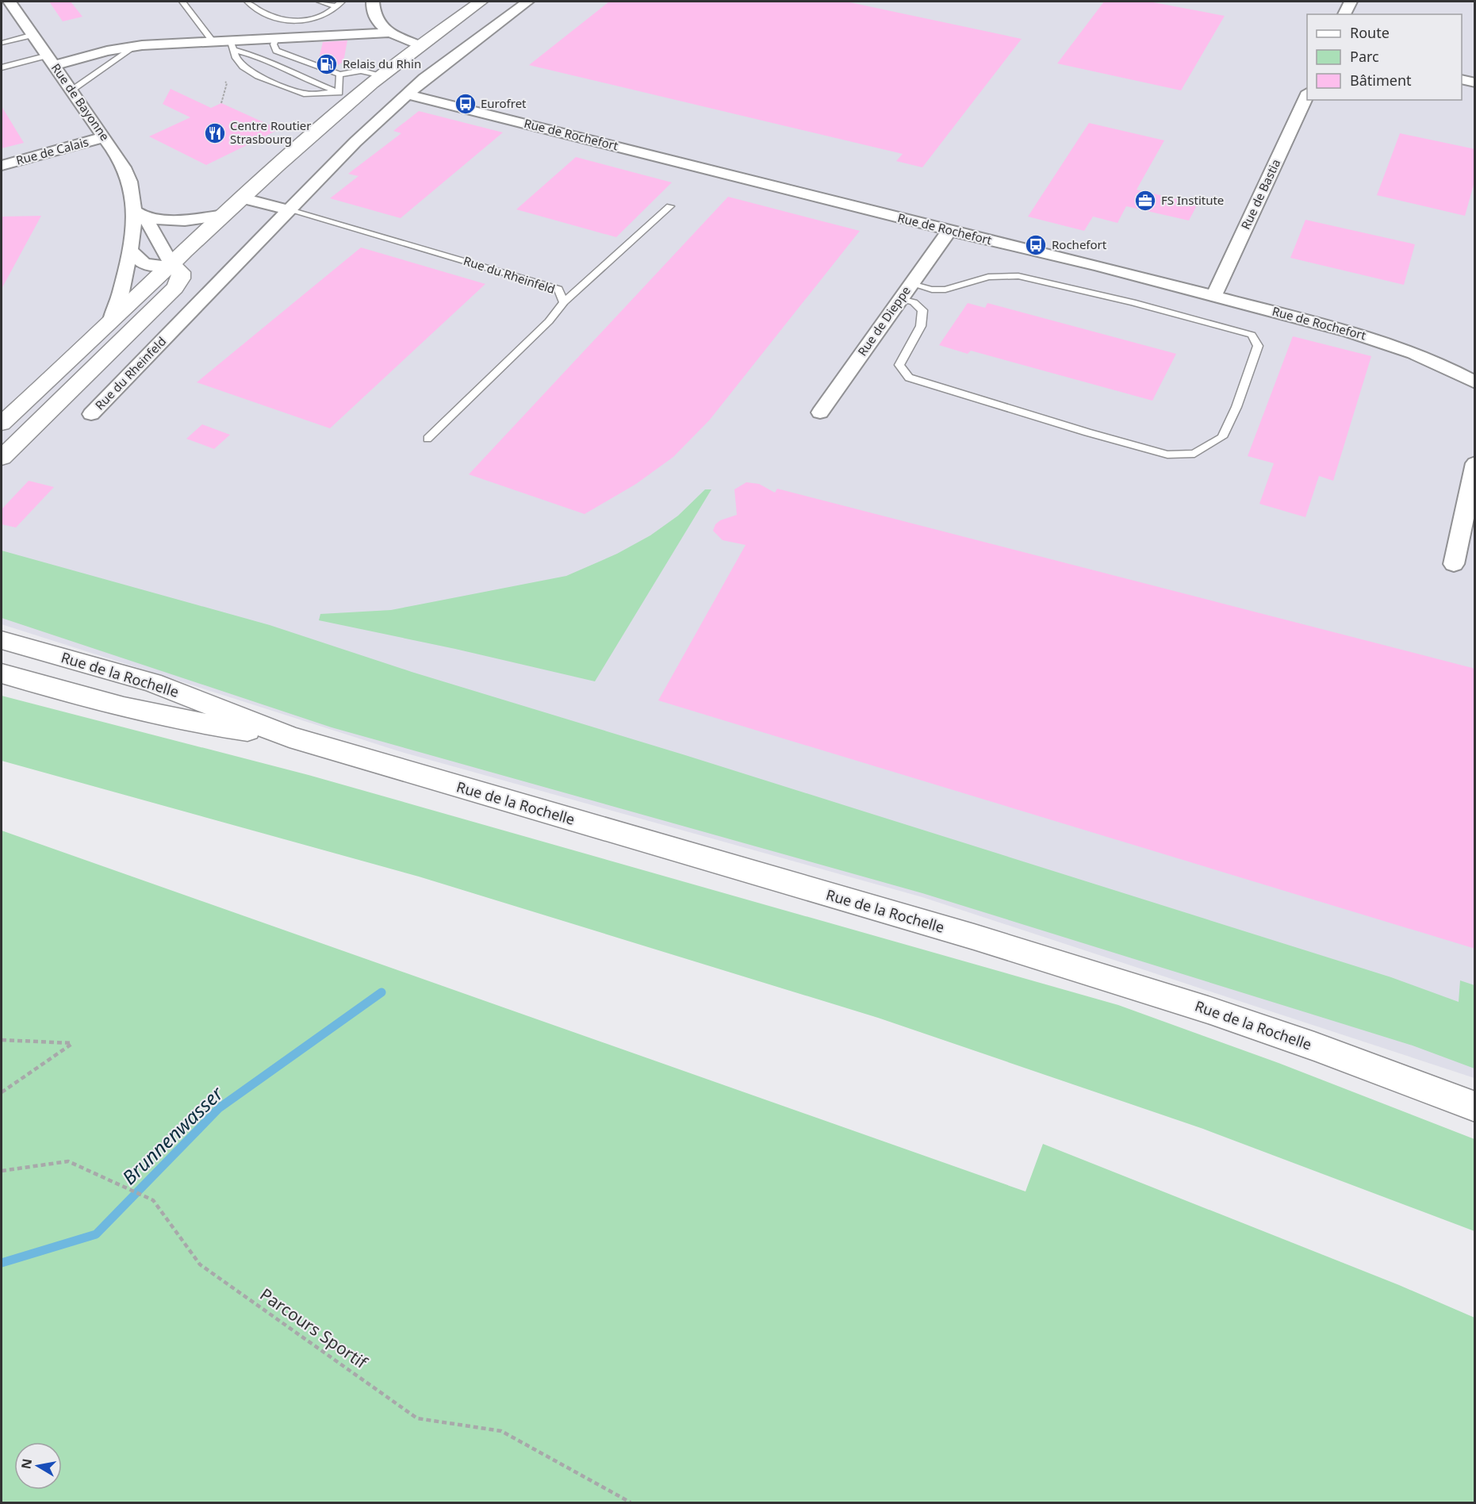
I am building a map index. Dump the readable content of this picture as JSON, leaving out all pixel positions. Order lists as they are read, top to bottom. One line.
{"streets":{"main road":["Rue du Rheinfeld","Rue de la Rochelle"],"street":["Rue de Bayonne","Rue de Rochefort","Rue de Calais","Rue de Bastia","Rue de Dieppe"],"path":["Parcours Sportif"]},"crossings":[["Rue de Bayonne","Rue de Calais"],["Rue de Bayonne","Rue du Rheinfeld"],["Rue de Rochefort","Rue de Bastia"],["Rue de Rochefort","Rue du Rheinfeld"],["Rue de Rochefort","Rue de Dieppe"]],"water":["Brunnenwasser"],"places":{"fuel station":["Relais du Rhin"],"bus stop":["Eurofret","Rochefort"],"restaurant":["Centre Routier Strasbourg"],"office":["FS Institute"]},"legend":["Route","Parc","Bâtiment"],"north":"left"}
